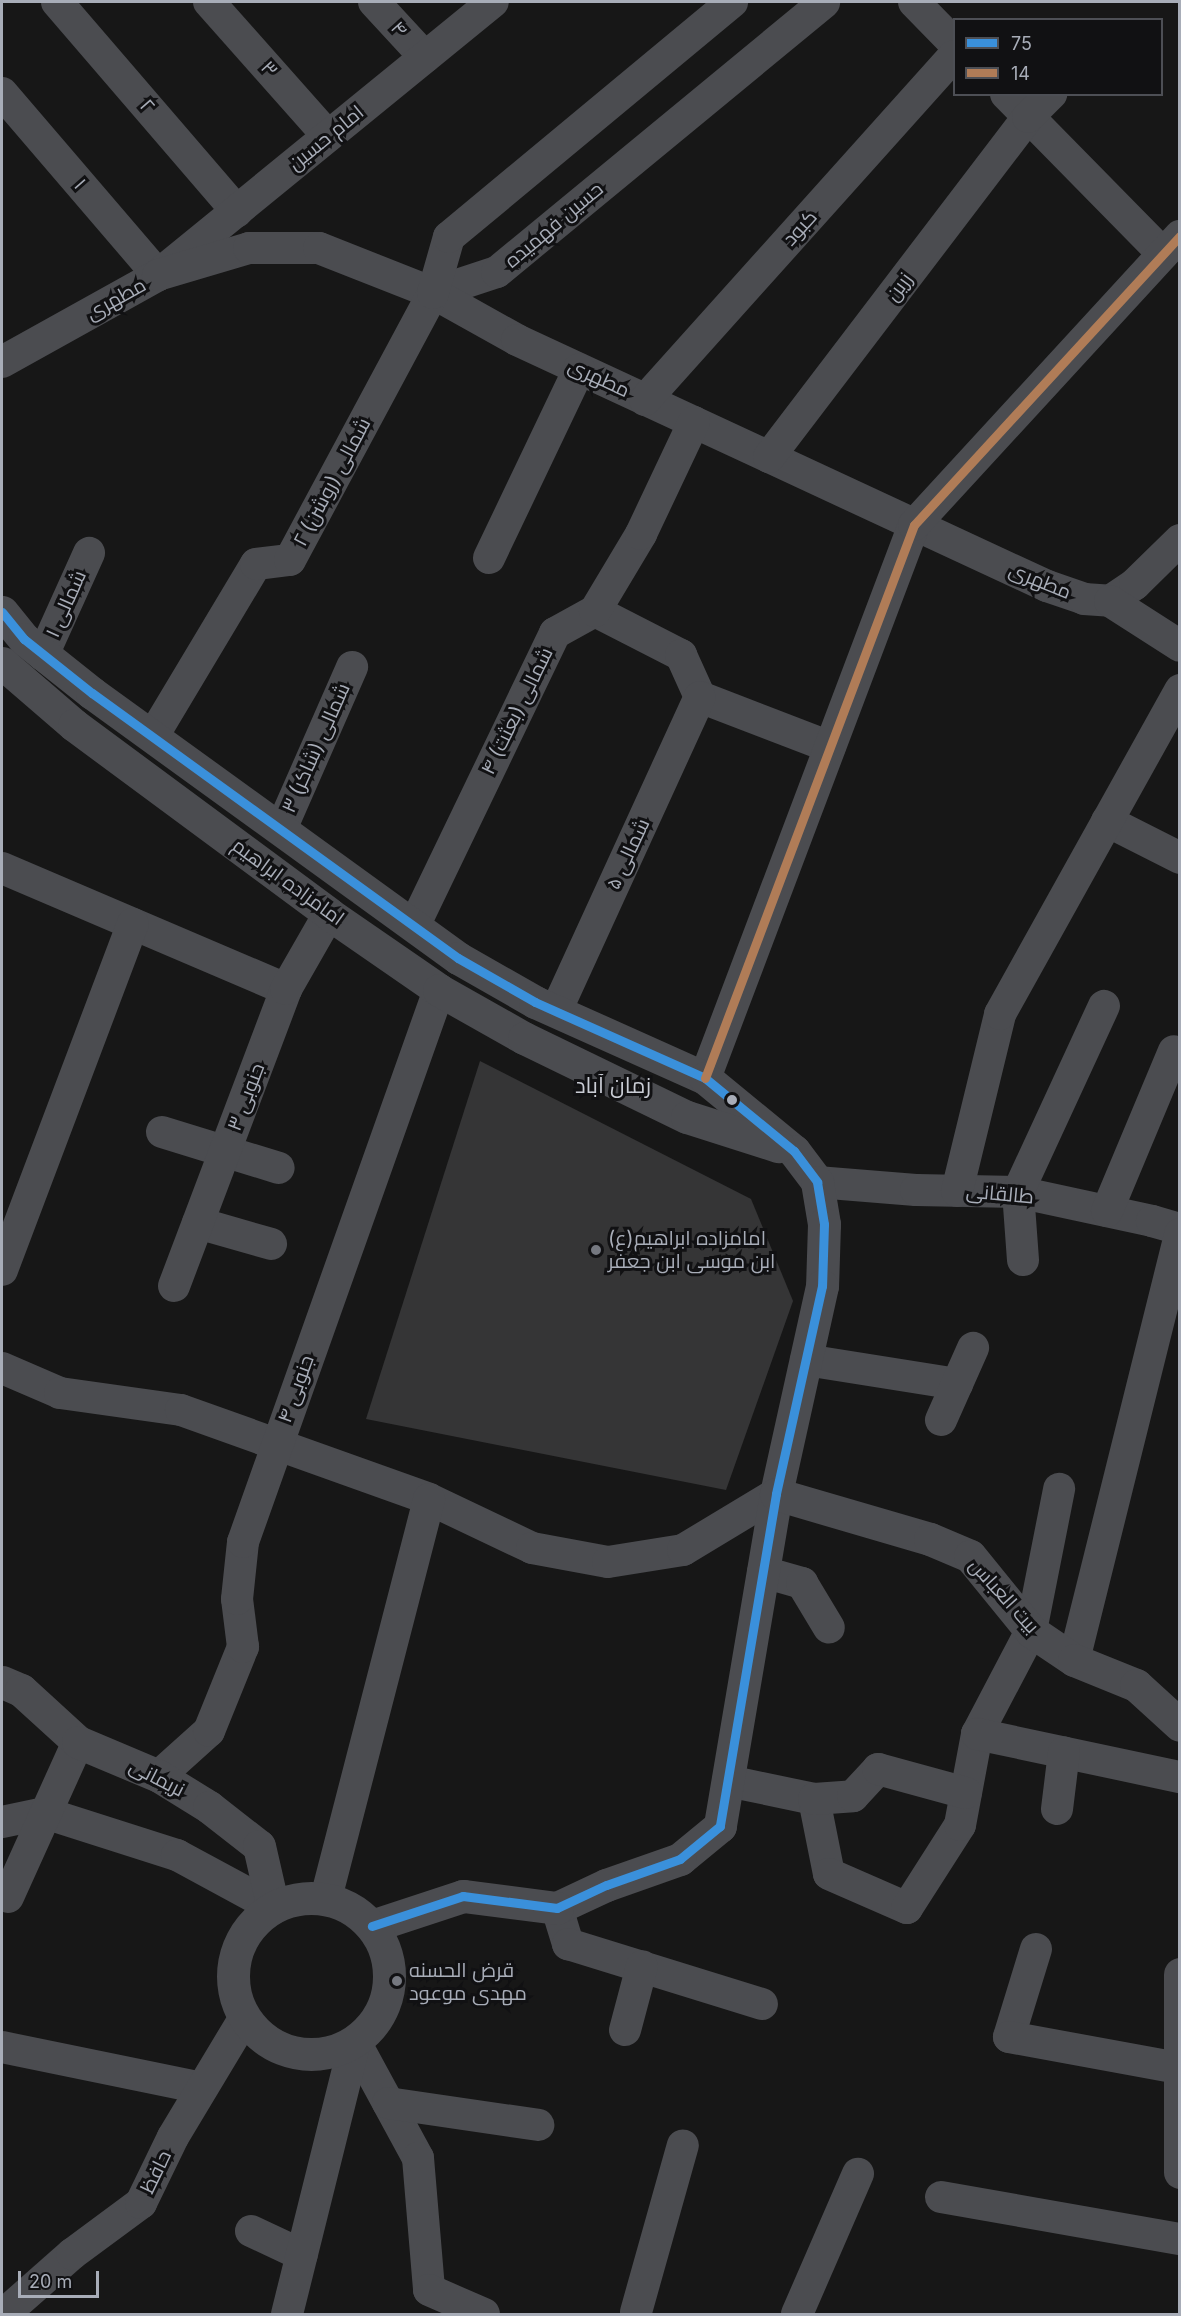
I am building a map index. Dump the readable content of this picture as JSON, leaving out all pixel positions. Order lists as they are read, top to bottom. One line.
{"streets":{"street":["۴","۳","۲","امام حسین","۱","حسین فهمیده","کبود","زرین","مطهری","۲ شمالی (روشن)","۱ شمالی","۴ شمالی (بعثت)","۳ شمالی (شاکر)","۵ شمالی","امامزاده ابراهیم","۳ جنوبی","طالقانی","۴ جنوبی","بیت العباس","نریمانی","حافظ"]},"crossings":[["۴","امام حسین"],["۳","امام حسین"],["۲","امام حسین"],["امام حسین","۱"],["امام حسین","مطهری"],["۱","مطهری"],["حسین فهمیده","مطهری"],["حسین فهمیده","۲ شمالی (روشن)"],["کبود","مطهری"],["زرین","مطهری"],["مطهری","۲ شمالی (روشن)"],["۲ شمالی (روشن)","امامزاده ابراهیم"],["۱ شمالی","امامزاده ابراهیم"],["۴ شمالی (بعثت)","امامزاده ابراهیم"],["۳ شمالی (شاکر)","امامزاده ابراهیم"],["۵ شمالی","امامزاده ابراهیم"],["امامزاده ابراهیم","۳ جنوبی"],["امامزاده ابراهیم","طالقانی"],["امامزاده ابراهیم","۴ جنوبی"],["امامزاده ابراهیم","بیت العباس"],["۴ جنوبی","نریمانی"],["نریمانی","حافظ"]],"districts":["زمان آباد"],"places":["(ع)امامزاده ابراهیم ابن موسی ابن جعفر","قرض الحسنه مهدی موعود"],"lines":["transit line 14","transit line 75"],"legend":["75","14"],"scale_bar":"20 m"}
